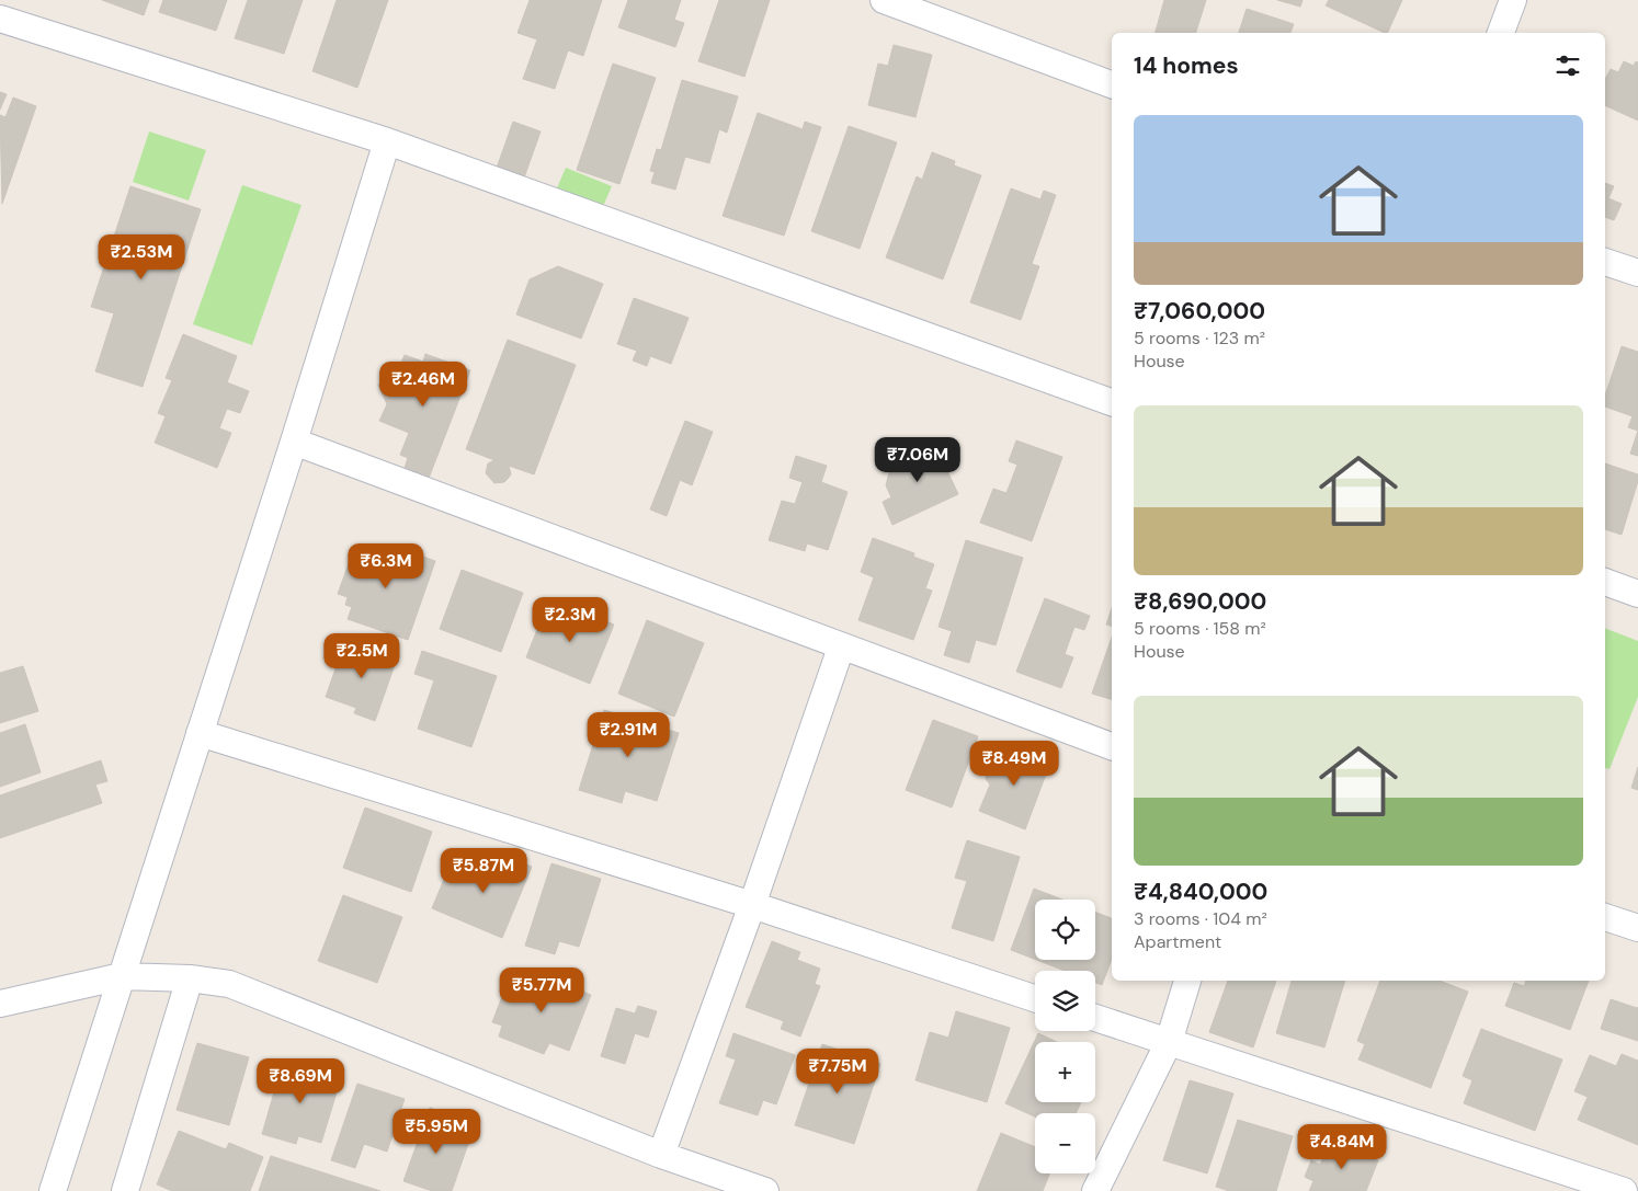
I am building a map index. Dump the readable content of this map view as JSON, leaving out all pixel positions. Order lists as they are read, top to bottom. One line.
{"page":{"heading":"14 homes","list":[{"name":"₹7,060,000","note":"5 rooms · 123 m² · House"},{"name":"₹8,690,000","note":"5 rooms · 158 m² · House"},{"name":"₹4,840,000","note":"3 rooms · 104 m² · Apartment"}],"price":["₹2.53M","₹2.46M","₹7.06M","₹6.3M","₹2.3M","₹2.5M","₹2.91M","₹8.49M","₹5.87M","₹5.77M","₹7.75M","₹8.69M","₹5.95M","₹4.84M"],"map_buttons":["+","−"]}}
